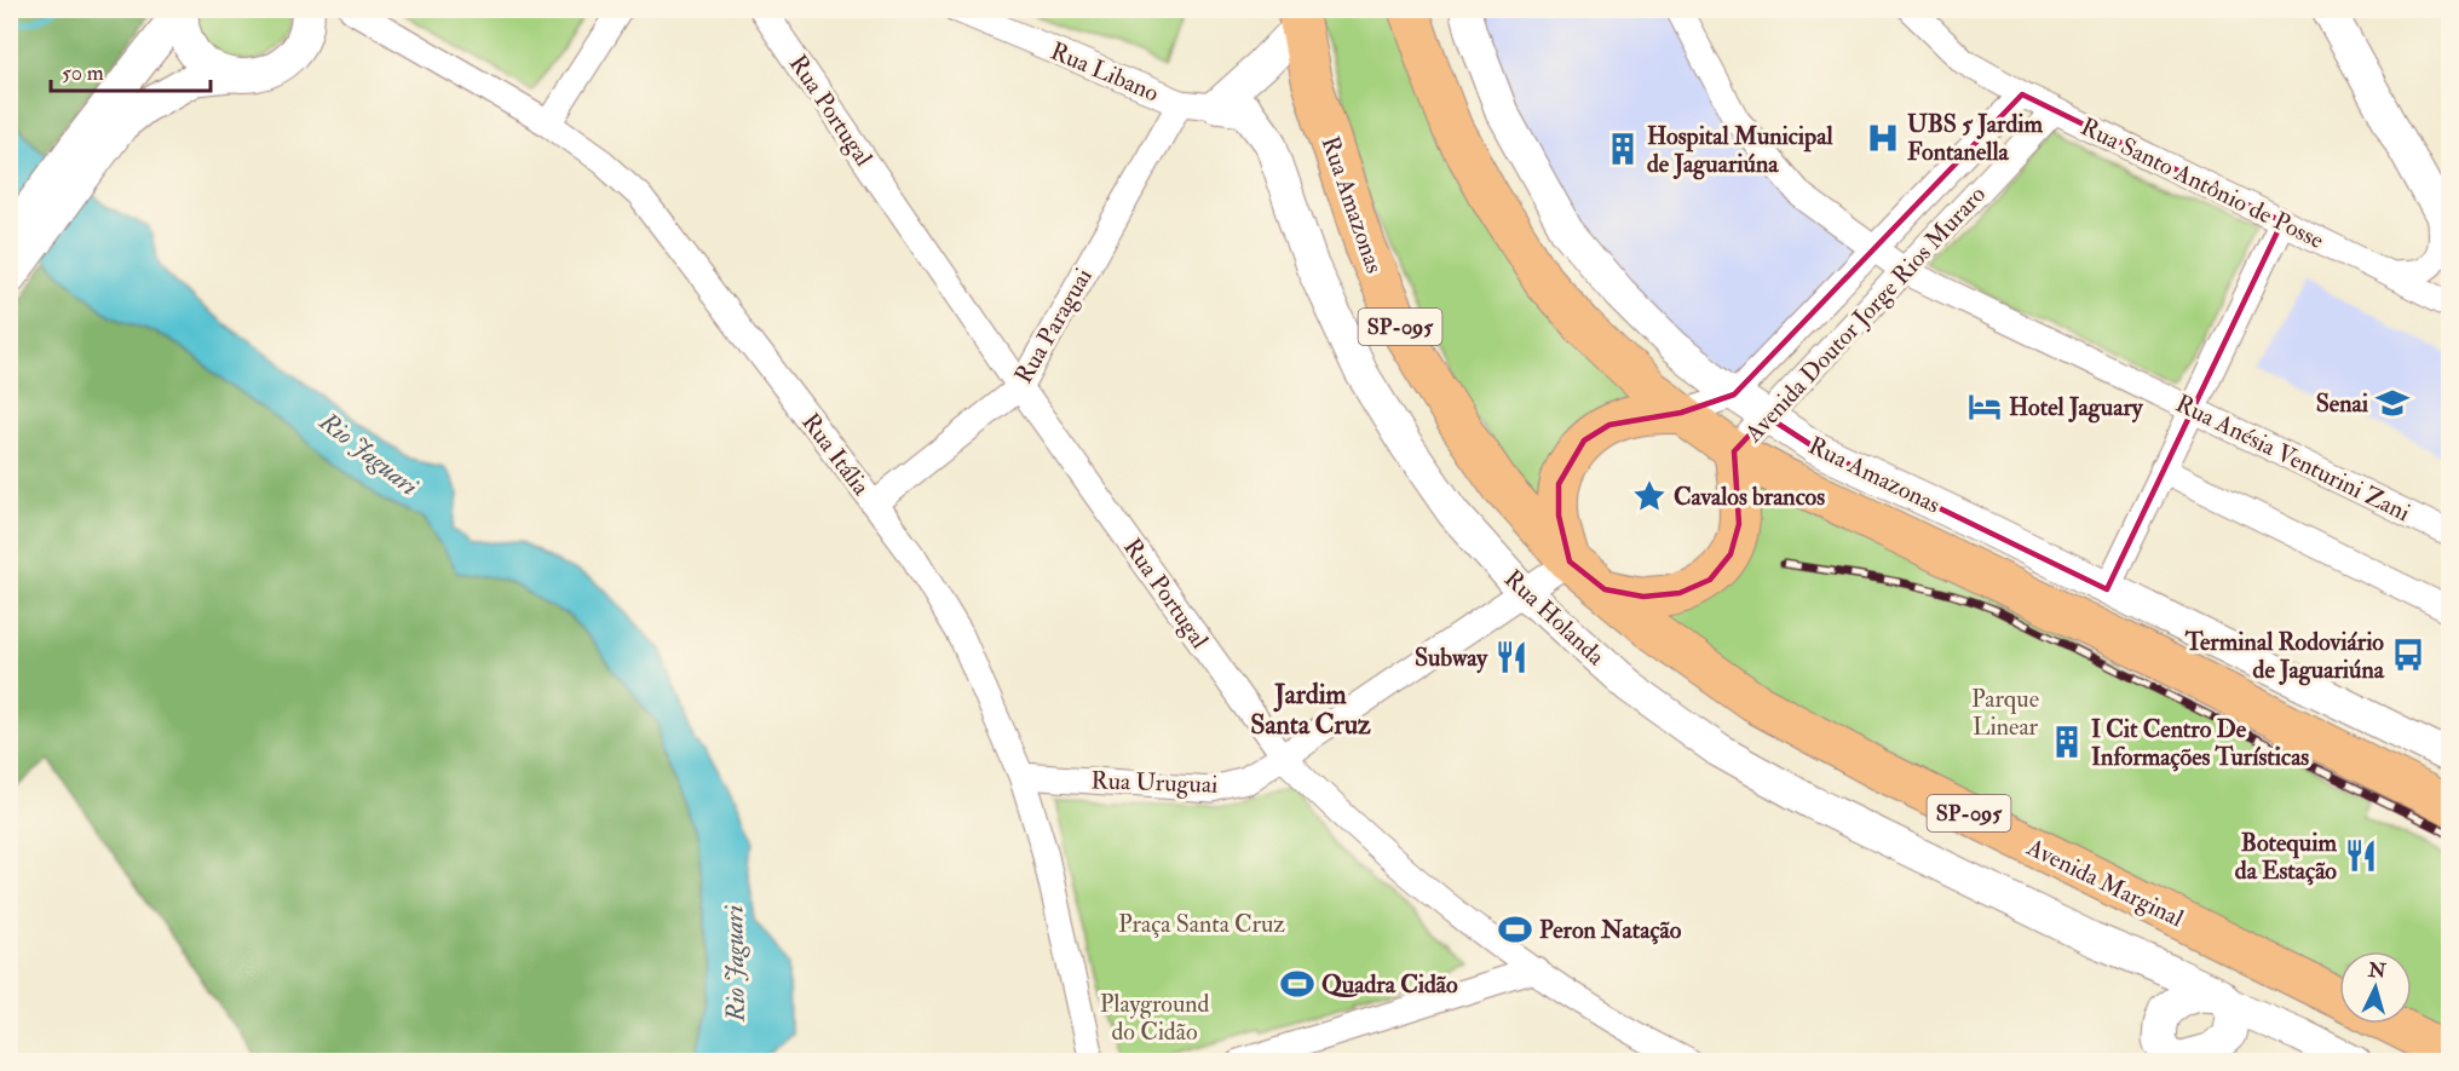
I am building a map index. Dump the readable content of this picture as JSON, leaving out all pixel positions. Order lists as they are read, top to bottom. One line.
{"streets":{"main road":["Rua Amazonas","SP-095","Avenida Marginal"],"street":["Rua Libano","Rua Portugal","Rua Santo Antônio de Posse","Avenida Doutor Jorge Rios Muraro","Rua Paraguai","Rua Itália","Rua Anésia Venturini Zani","Rua Holanda","Rua Uruguai"]},"crossings":[["Rua Libano","Rua Paraguai"],["Rua Libano","Rua Holanda"],["Rua Portugal","Rua Paraguai"],["Rua Portugal","Rua Uruguai"],["Rua Santo Antônio de Posse","Avenida Doutor Jorge Rios Muraro"],["Rua Amazonas","Avenida Doutor Jorge Rios Muraro"],["Rua Amazonas","Rua Uruguai"],["Rua Amazonas","Avenida Marginal"],["Avenida Doutor Jorge Rios Muraro","Rua Anésia Venturini Zani"],["Avenida Doutor Jorge Rios Muraro","Rua Uruguai"],["Avenida Doutor Jorge Rios Muraro","Avenida Marginal"],["Rua Paraguai","Rua Itália"],["Rua Itália","Rua Uruguai"],["Rua Holanda","Rua Uruguai"],["Rua Uruguai","Avenida Marginal"]],"districts":["Jardim Santa Cruz"],"water":["Rio Jaguari"],"parks":["Parque Linear","Praça Santa Cruz","Playground do Cidão"],"places":{"hospital":["UBS 5 Jardim Fontanella"],"building":["Hospital Municipal de Jaguariúna","I Cit Centro De Informações Turísticas"],"school or university":["Senai"],"hotel":["Hotel Jaguary"],"place":["Cavalos brancos"],"bus stop":["Terminal Rodoviário de Jaguariúna"],"restaurant":["Subway","Botequim da Estação"],"sports":["Peron Natação","Quadra Cidão"]},"scale_bar":"50 m","north":"top"}
